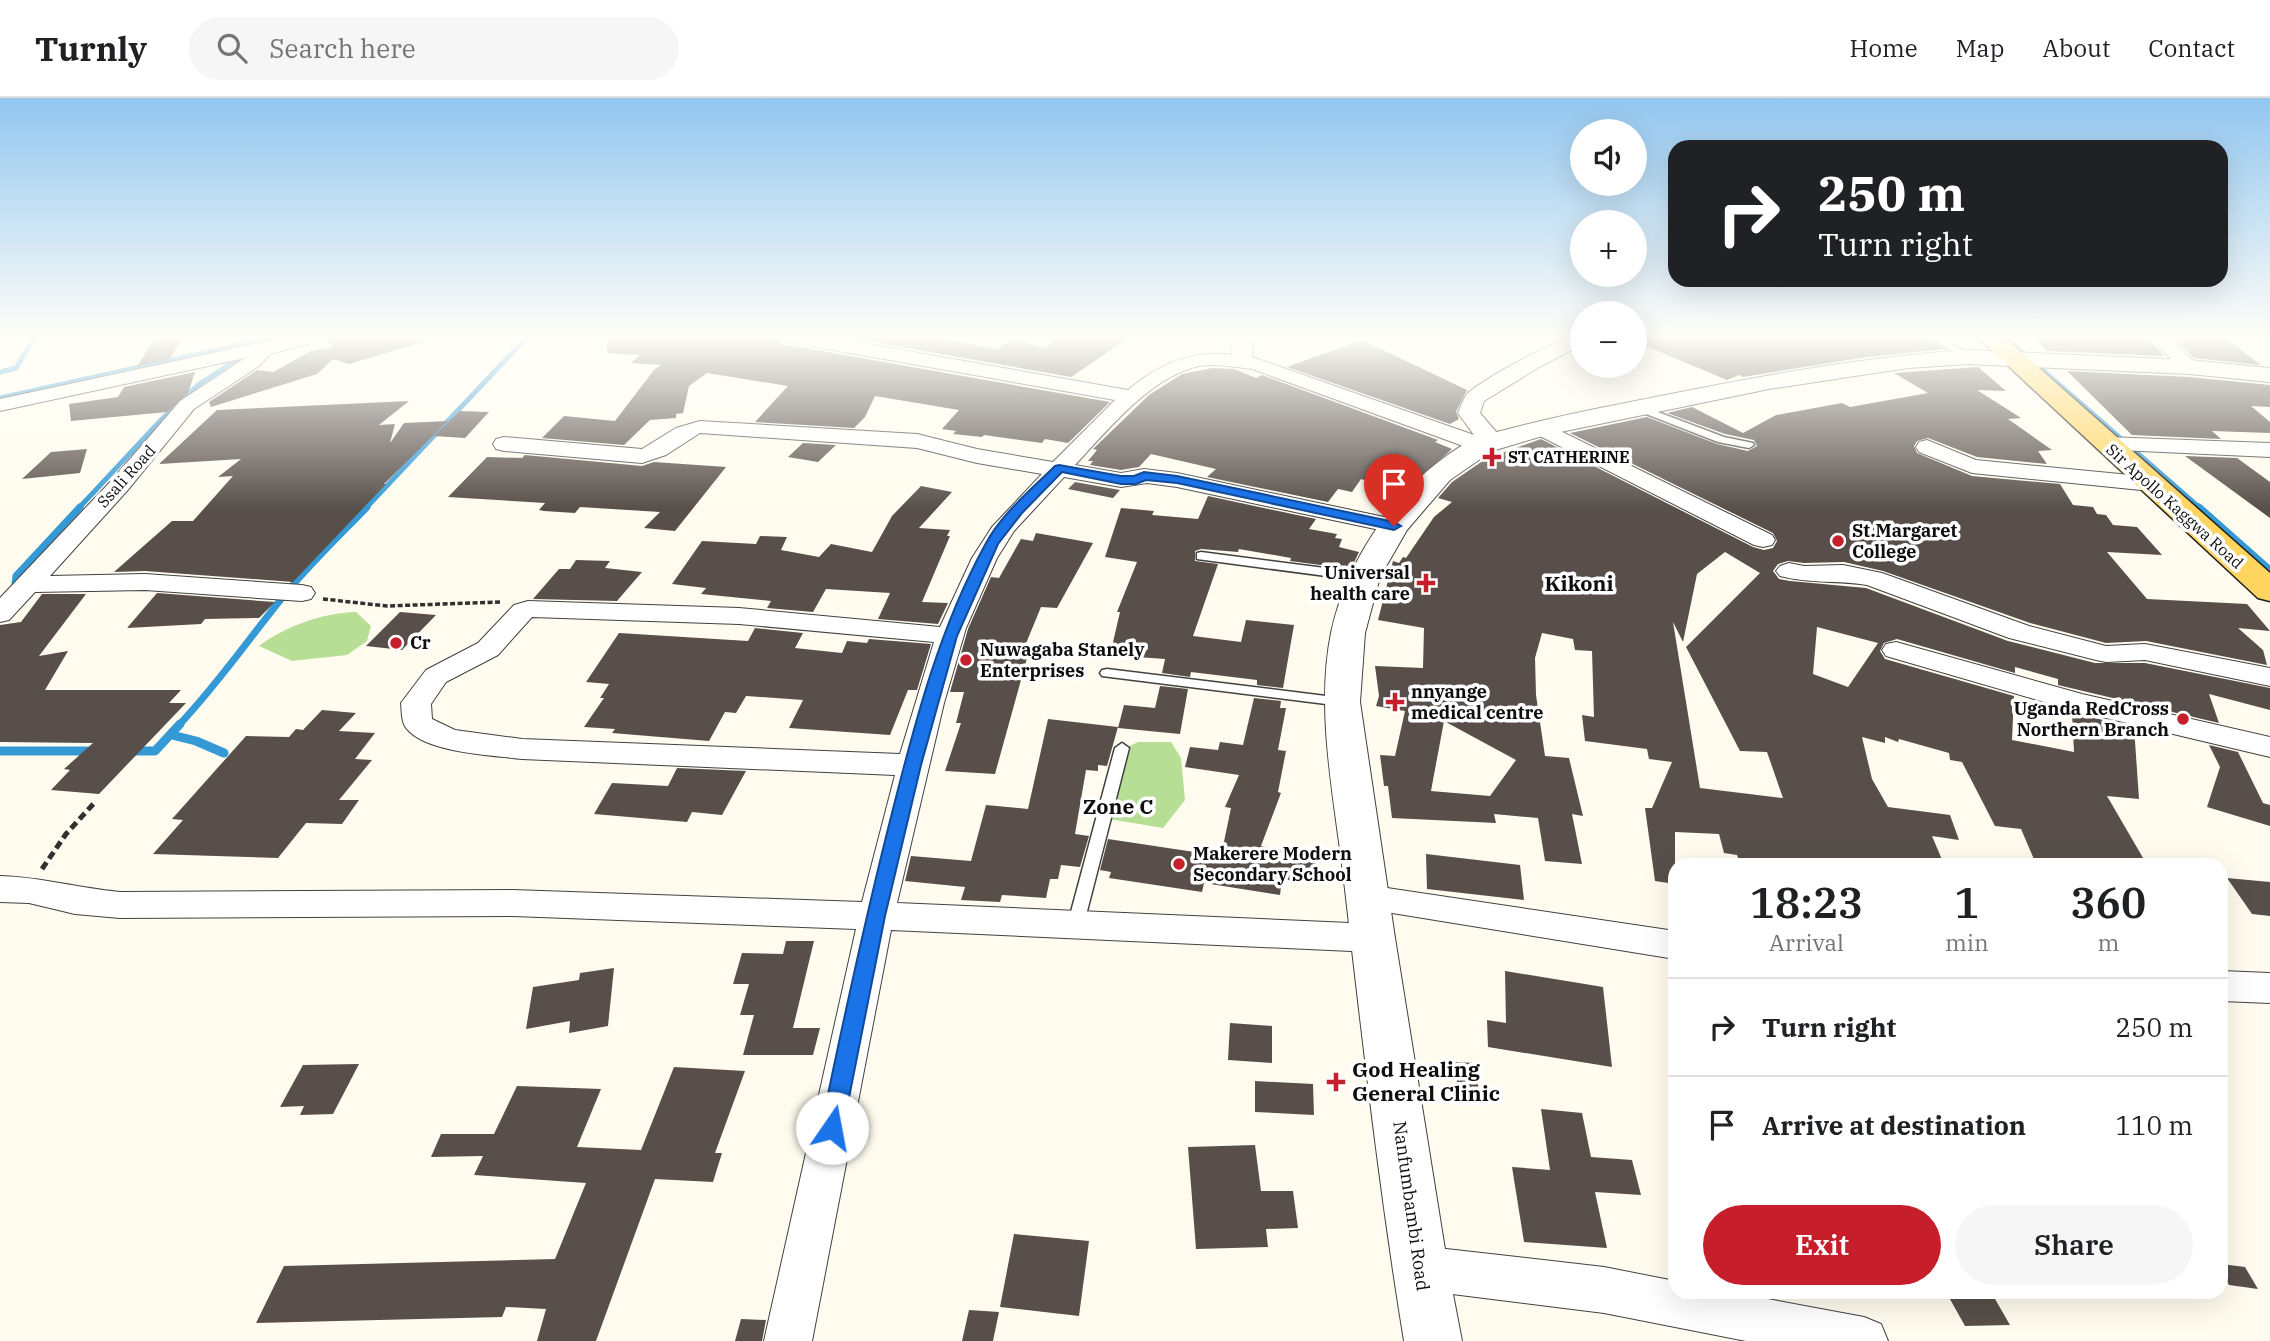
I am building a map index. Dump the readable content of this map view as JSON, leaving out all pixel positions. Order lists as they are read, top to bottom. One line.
{"streets":{"main road":["Sir Apollo Kaggwa Road"],"street":["Ssali Road","Nanfumbambi Road"]},"districts":["Kikoni","Zone C"],"places":{"health":["ST CATHERINE","Universal health care","nnyange medical centre","God Healing General Clinic"],"other":["St.Margaret College","Cr","Nuwagaba Stanely Enterprises","Uganda RedCross Northern Branch","Makerere Modern Secondary School"]},"page":{"header":"Turnly","search":"Search here","nav":["Home","Map","About","Contact"],"map_buttons":["+","−"],"turn":["250 m","Turn right"],"eta":["18:23","Arrival","1","min","360","m"],"list":[{"name":"Turn right","value":"250 m"},{"name":"Arrive at destination","value":"110 m"}],"buttons":["Exit","Share"]}}
